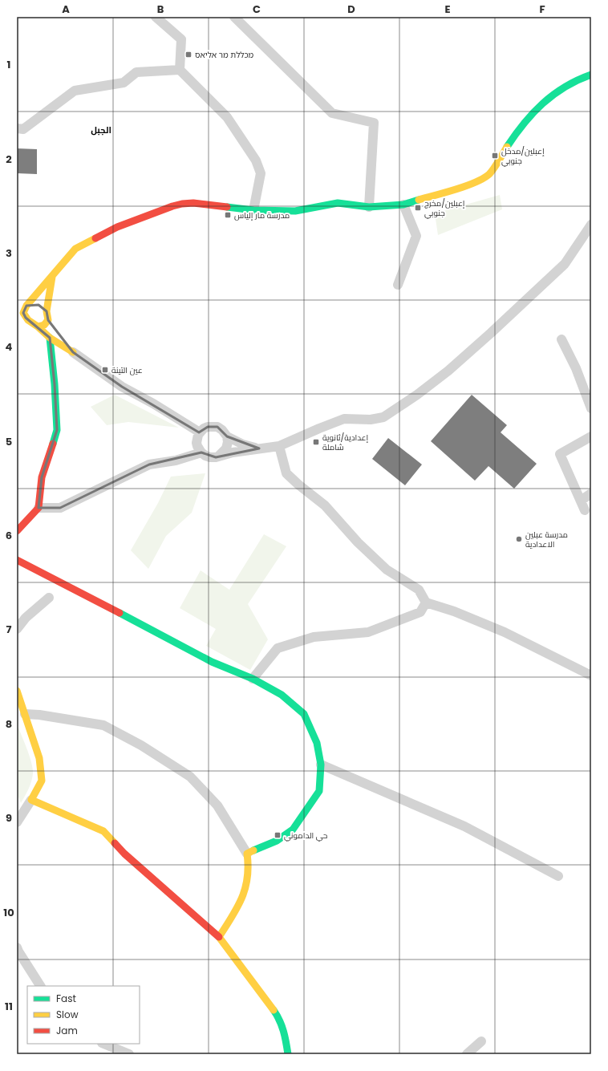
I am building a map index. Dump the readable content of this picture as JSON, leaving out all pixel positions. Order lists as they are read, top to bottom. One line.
{"districts":["الجبل"],"places":{"transit":["מכללת מר אליאס","إعبلين/مدخل جنوبي","إعبلين/مخرج جنوبي","مدرسة مار إلياس","عين التينة","إعدادية/ثانوية شاملة","حي الداموني"],"other":["مدرسة عبلين الاعدادية"]},"legend":["Fast","Slow","Jam"],"grid":{"columns":["A","B","C","D","E","F"],"rows":["1","2","3","4","5","6","7","8","9","10","11"]}}
